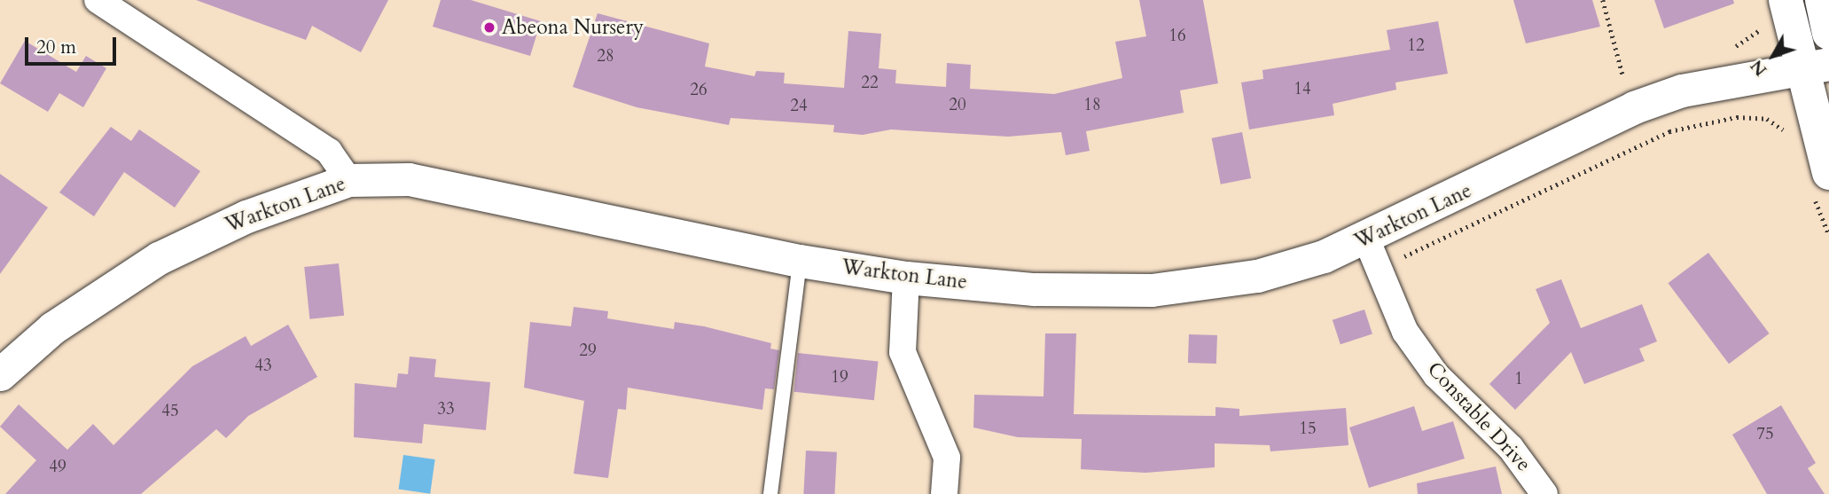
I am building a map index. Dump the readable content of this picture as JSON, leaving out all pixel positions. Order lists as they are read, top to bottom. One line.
{"streets":{"street":["Warkton Lane","Constable Drive"]},"crossings":[["Warkton Lane","Constable Drive"]],"places":["Abeona Nursery"],"house_numbers":["16","12","28","22","14","26","20","18","24","29","43","19","1","33","45","15","75","49"],"scale_bar":"20 m","north":"bottom left"}
